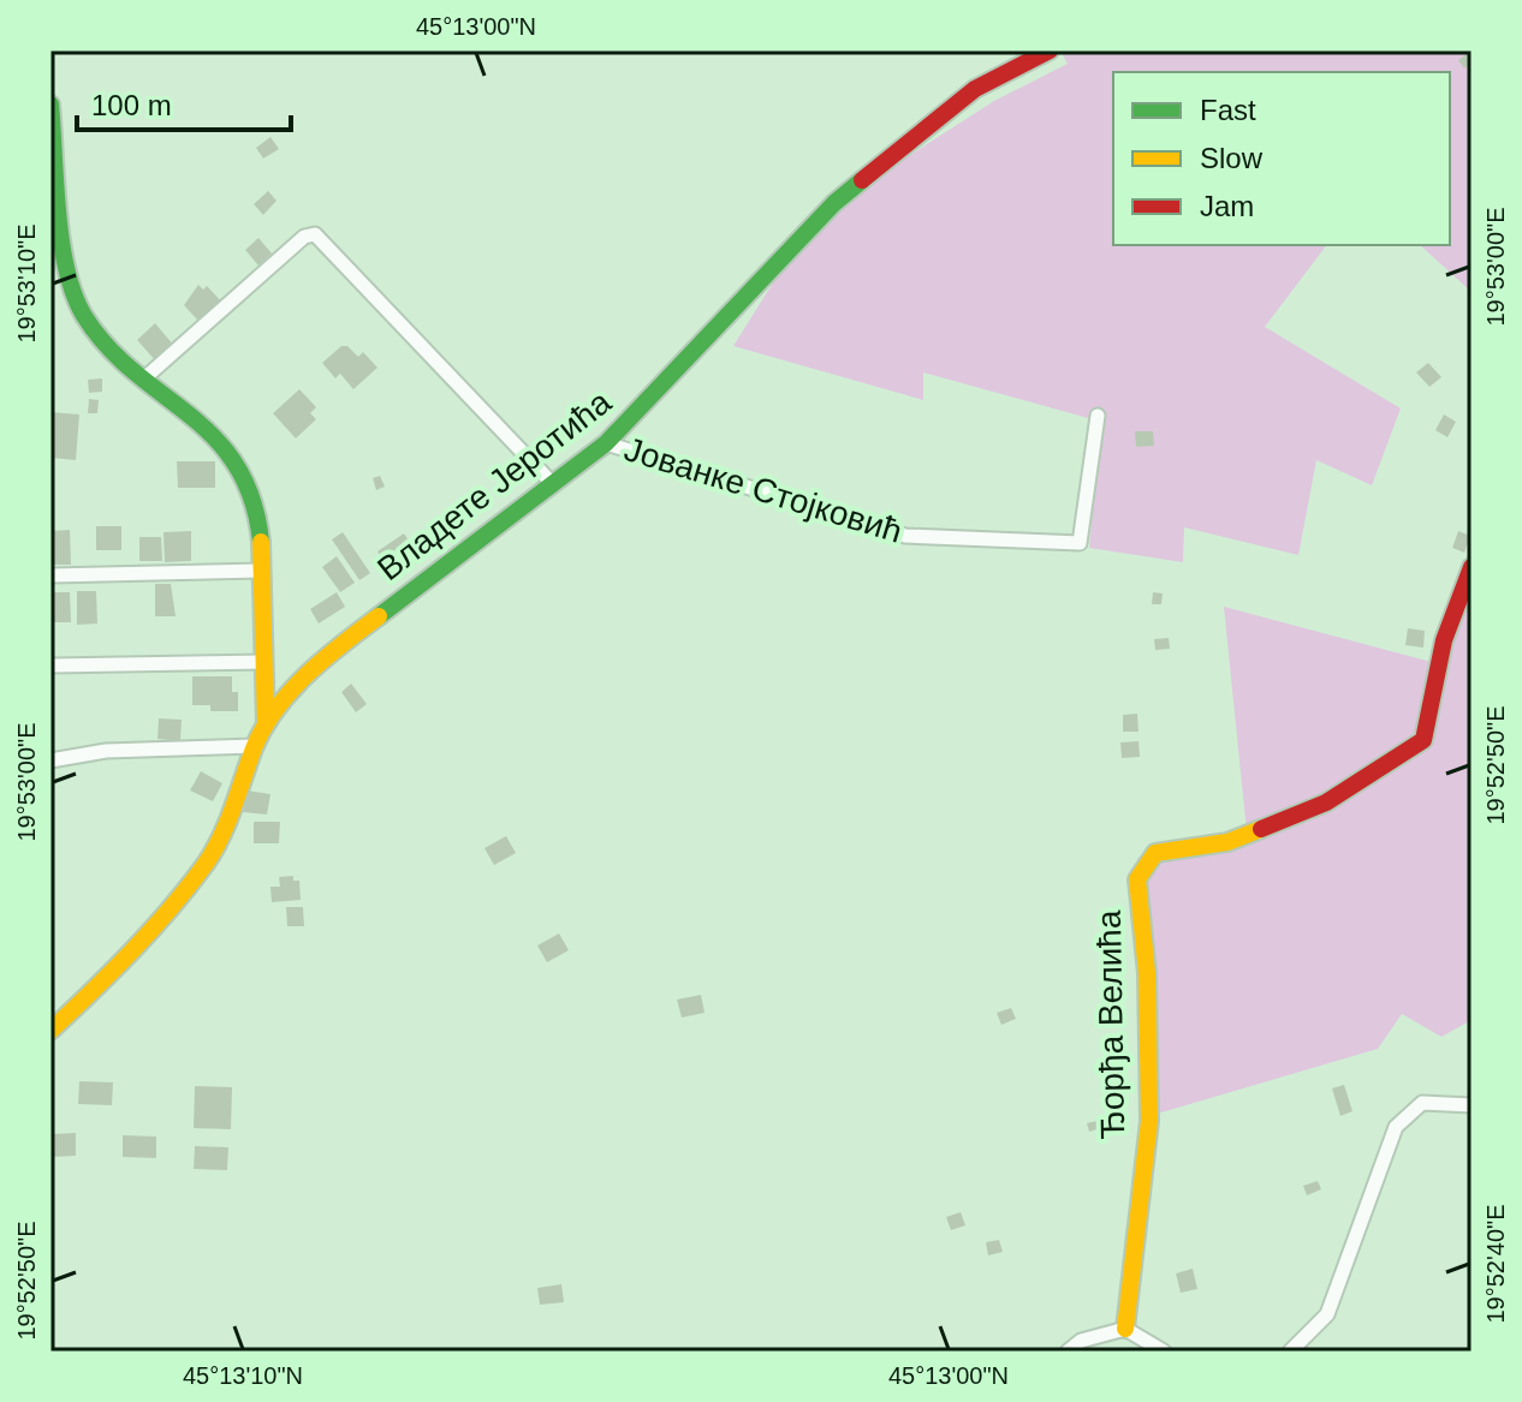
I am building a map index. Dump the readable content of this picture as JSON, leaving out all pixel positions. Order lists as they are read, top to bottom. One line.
{"streets":{"street":["Владете Јеротића","Јованке Стојковић","Ђорђа Велића"]},"crossings":[["Владете Јеротића","Јованке Стојковић"]],"legend":["Fast","Slow","Jam"],"scale_bar":"100 m","coordinates":["45°13'00\"N","19°53'00\"E","19°53'10\"E","19°52'50\"E","19°52'40\"E","45°13'10\"N"]}
